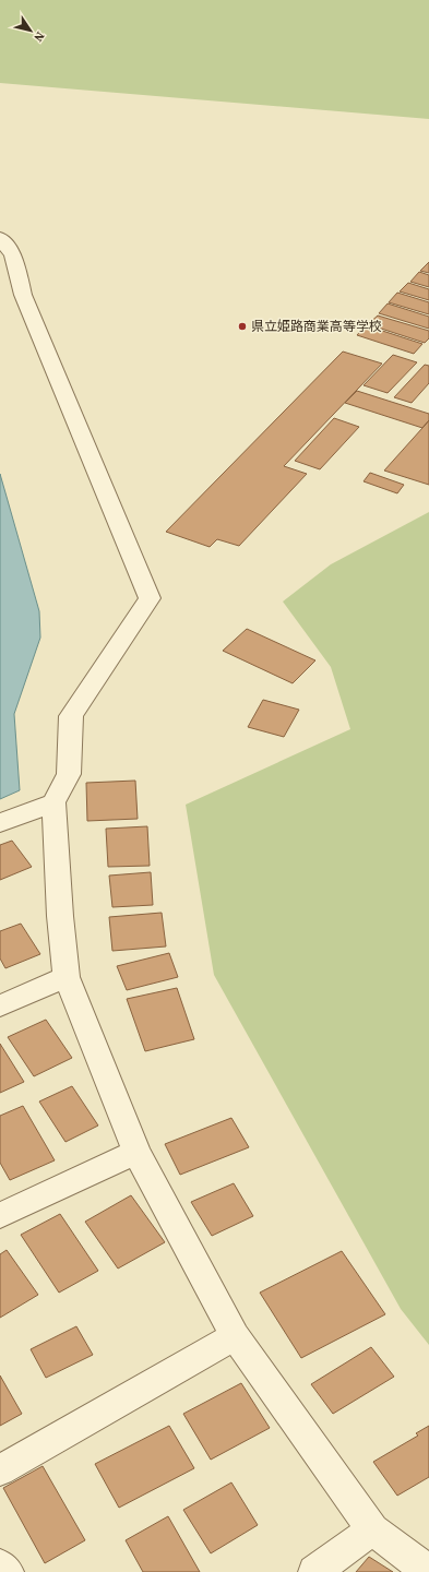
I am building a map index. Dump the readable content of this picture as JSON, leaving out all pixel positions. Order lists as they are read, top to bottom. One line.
{"places":["県立姫路商業高等学校"],"north":"bottom right"}
